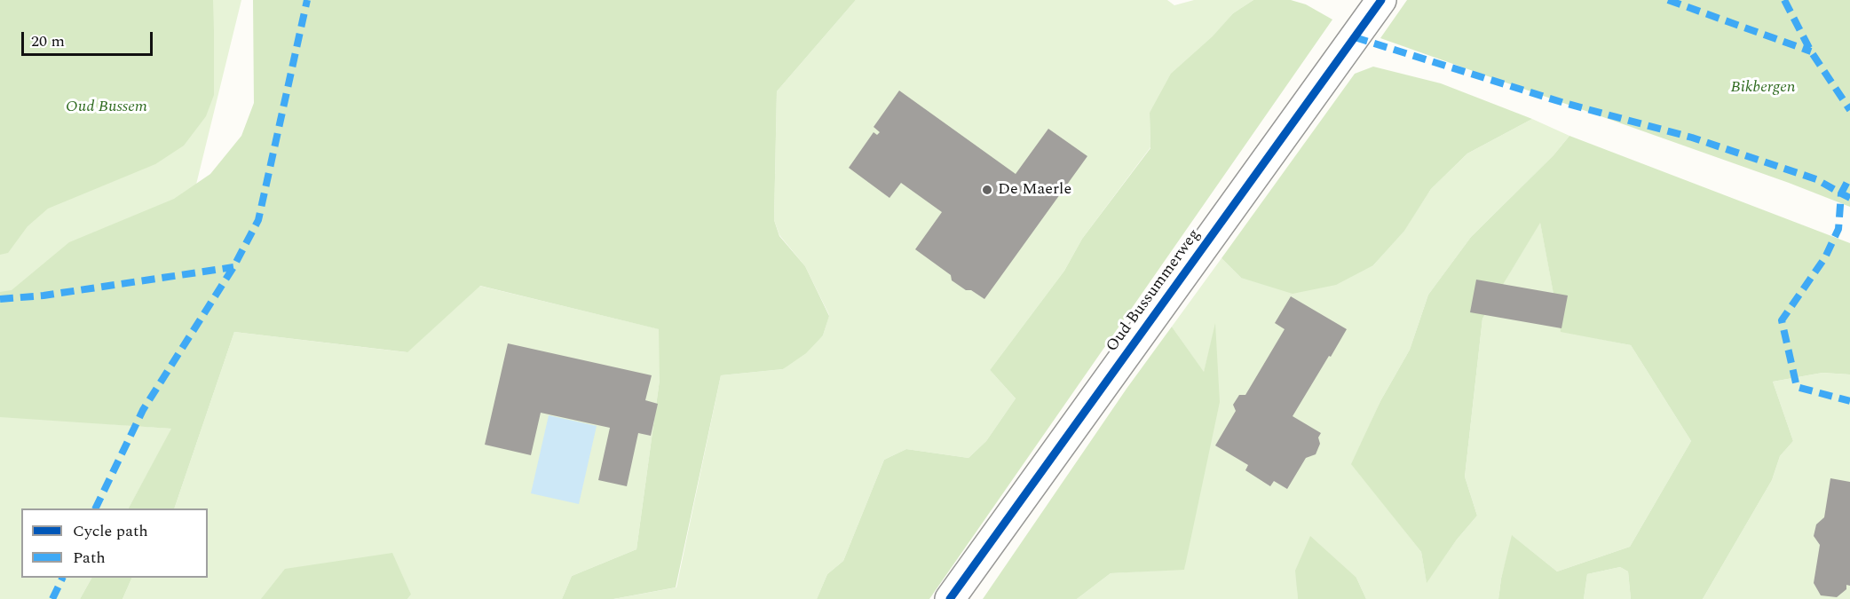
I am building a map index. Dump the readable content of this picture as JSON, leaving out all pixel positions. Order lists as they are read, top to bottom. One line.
{"streets":{"street":["Oud Bussummerweg"]},"parks":["Bikbergen","Oud Bussem"],"places":["De Maerle"],"legend":["Cycle path","Path"],"scale_bar":"20 m"}
